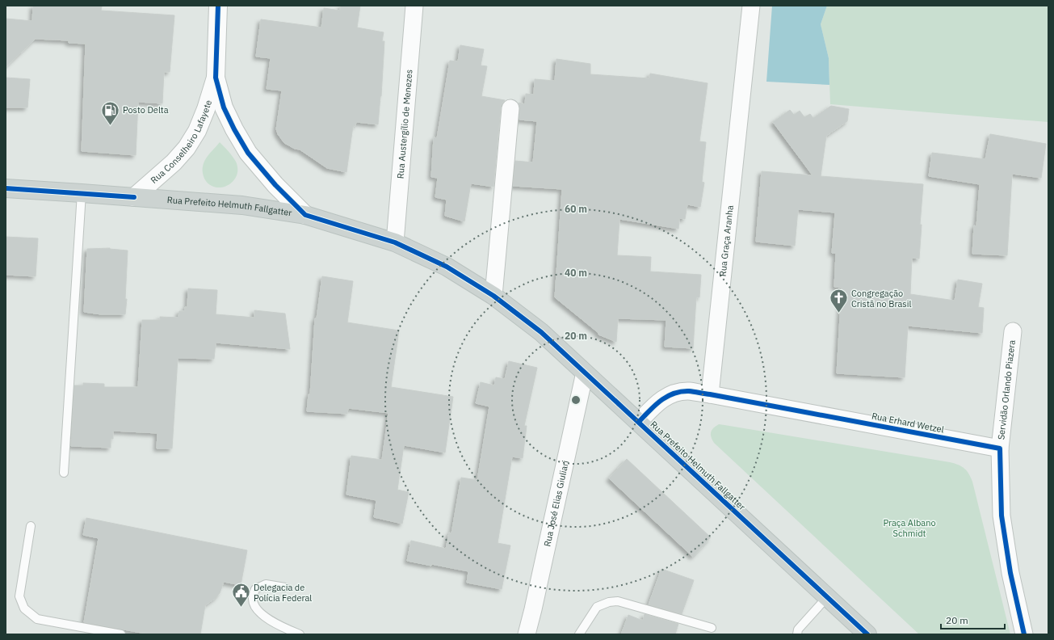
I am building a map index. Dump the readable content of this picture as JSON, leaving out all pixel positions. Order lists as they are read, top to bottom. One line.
{"streets":{"main road":["Rua Prefeito Helmuth Fallgatter"],"street":["Rua Austergílio de Menezes","Rua Conselheiro Lafayete","Rua Graça Aranha","Servidão Orlando Piazera","Rua Erhard Wetzel","Rua José Elias Giuliari"]},"crossings":[["Rua Austergílio de Menezes","Rua Prefeito Helmuth Fallgatter"],["Rua Conselheiro Lafayete","Rua Prefeito Helmuth Fallgatter"],["Rua Prefeito Helmuth Fallgatter","Rua Erhard Wetzel"],["Rua Prefeito Helmuth Fallgatter","Rua José Elias Giuliari"],["Rua Graça Aranha","Rua Erhard Wetzel"],["Servidão Orlando Piazera","Rua Erhard Wetzel"]],"parks":["Praça Albano Schmidt"],"places":{"fuel station":["Posto Delta"],"church":["Congregação Cristã no Brasil"],"public building":["Delegacia de Polícia Federal"]},"scale_bar":"20 m","rings":["60 m","40 m","20 m"]}
